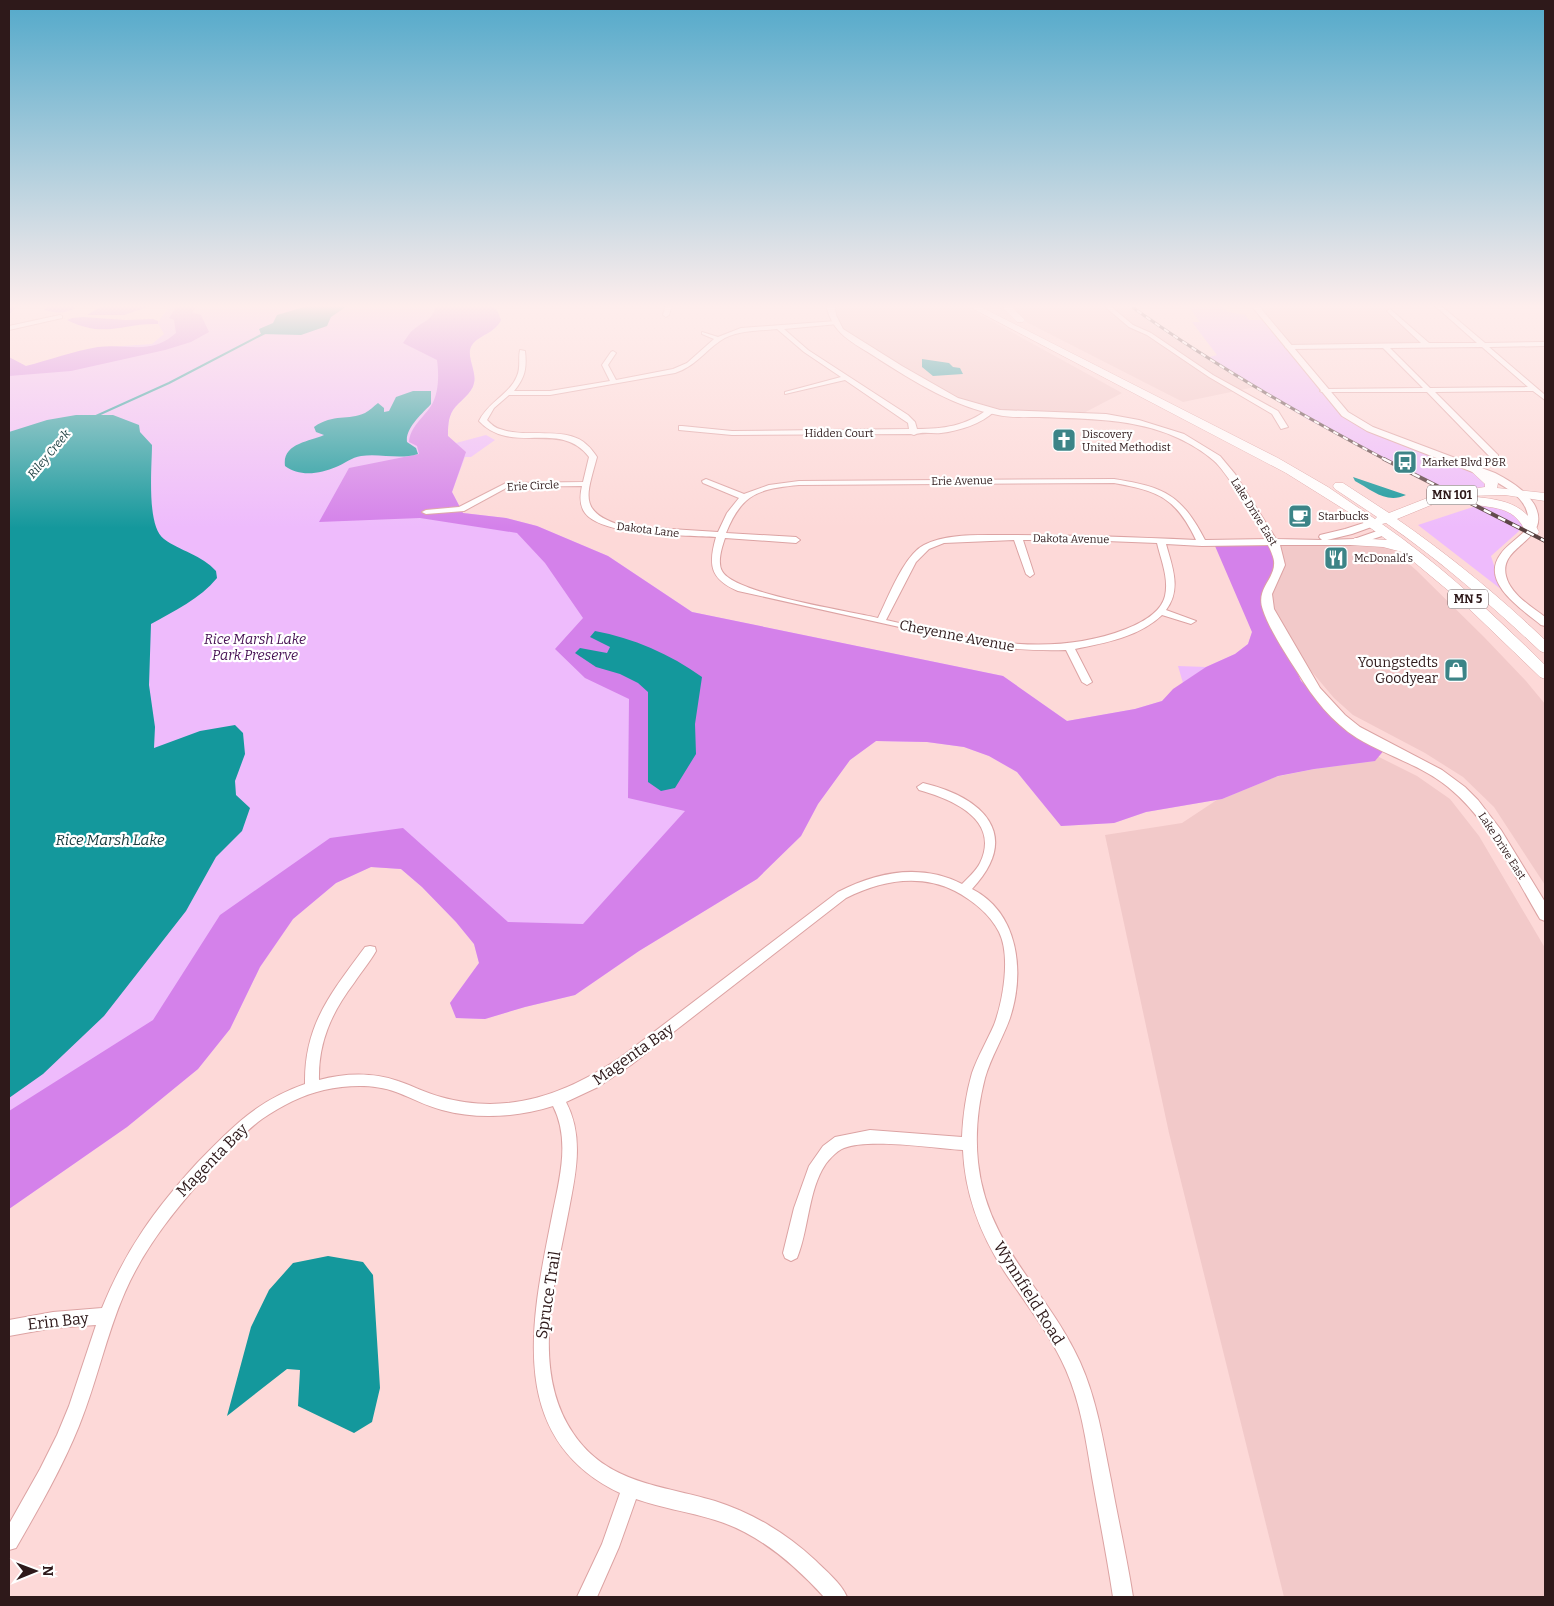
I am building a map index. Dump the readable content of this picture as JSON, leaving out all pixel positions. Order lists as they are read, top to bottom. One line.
{"streets":{"main road":["MN 101","MN 5"],"street":["Hidden Court","Erie Avenue","Erie Circle","Lake Drive East","Dakota Lane","Dakota Avenue","Cheyenne Avenue","Magenta Bay","Wynnfield Road","Spruce Trail","Erin Bay"]},"crossings":[["Hidden Court","Lake Drive East"],["Erie Avenue","Dakota Lane"],["Erie Avenue","Dakota Avenue"],["Erie Avenue","Cheyenne Avenue"],["Erie Circle","Dakota Lane"],["MN 101","Dakota Avenue"],["MN 101","MN 5"],["Lake Drive East","Dakota Avenue"],["Dakota Lane","Cheyenne Avenue"],["Dakota Avenue","MN 5"],["Dakota Avenue","Cheyenne Avenue"],["Magenta Bay","Wynnfield Road"],["Magenta Bay","Spruce Trail"],["Magenta Bay","Erin Bay"]],"water":["Riley Creek","Rice Marsh Lake"],"parks":["Rice Marsh Lake Park Preserve"],"places":{"church":["Discovery United Methodist"],"bus stop":["Market Blvd P&R"],"cafe":["Starbucks"],"restaurant":["McDonald's"],"shop":["Youngstedts Goodyear"]},"north":"right"}
